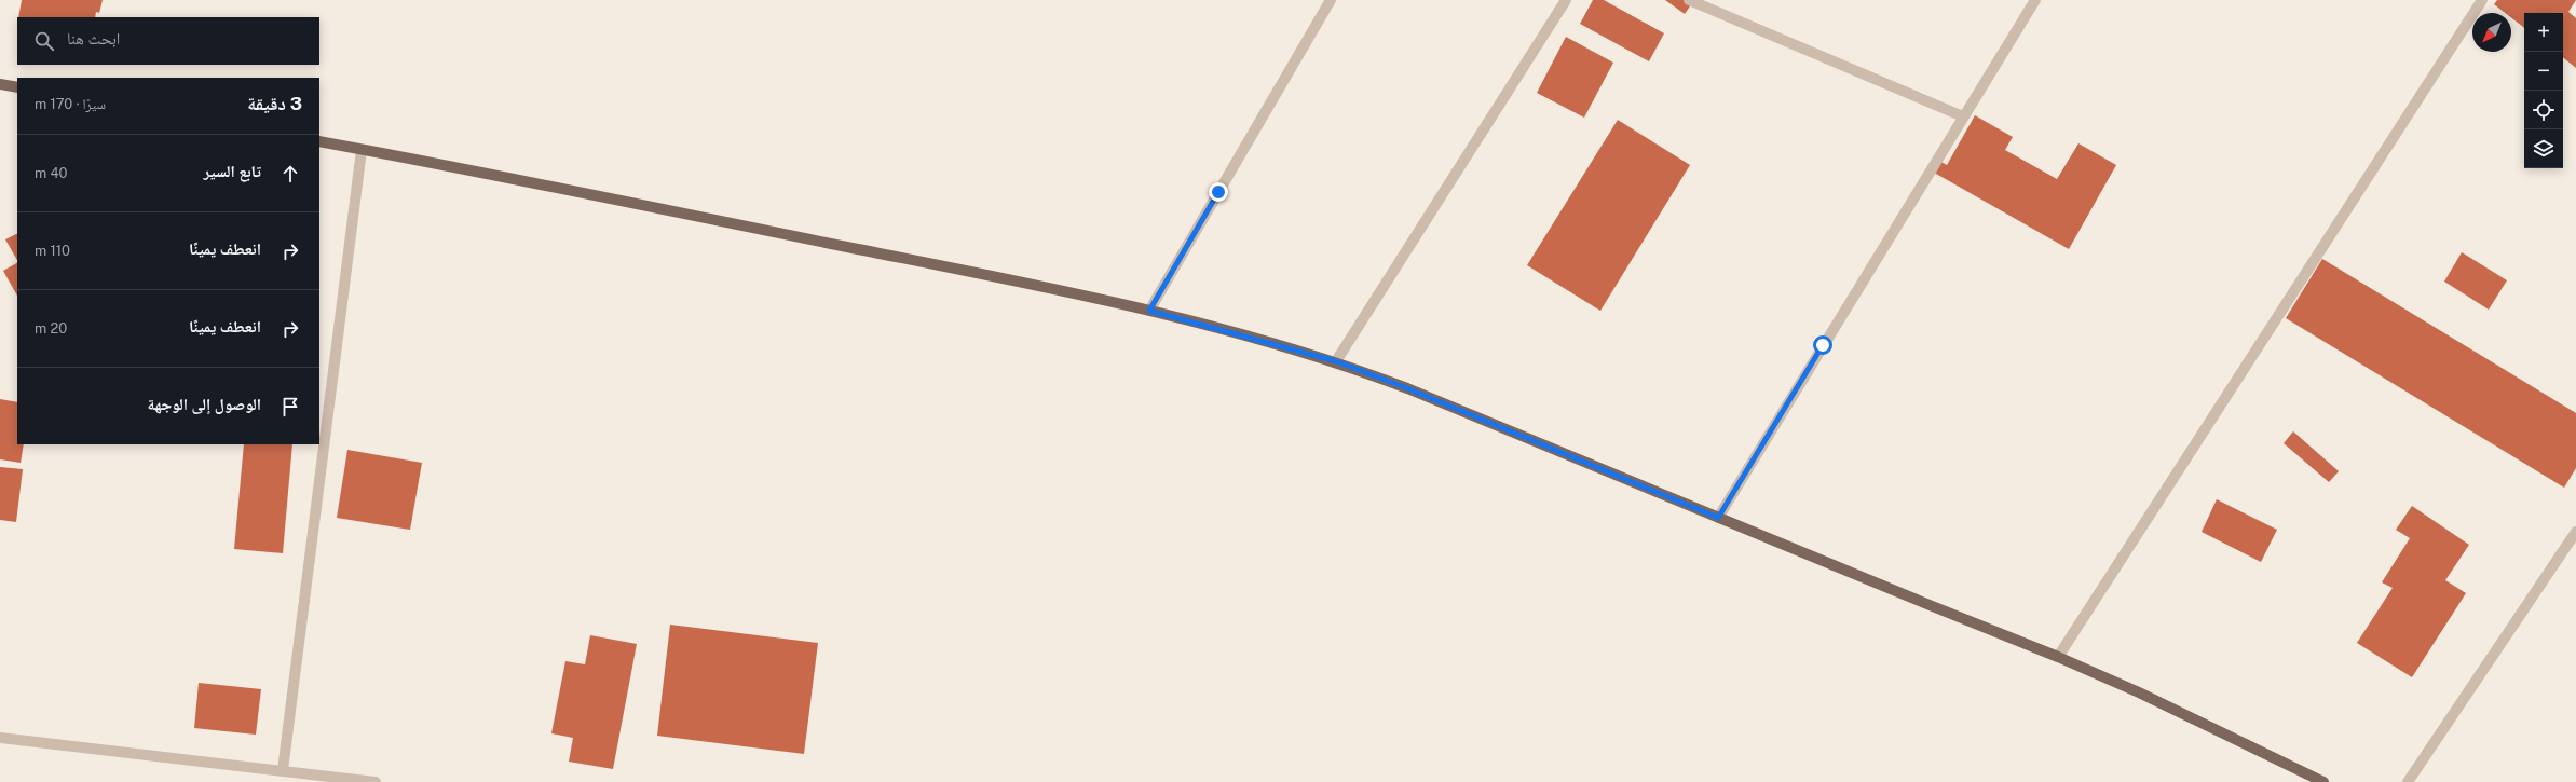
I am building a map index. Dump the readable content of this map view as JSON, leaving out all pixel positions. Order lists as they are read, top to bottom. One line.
{"north":"bottom left","page":{"map_buttons":["+","−"],"search":"ابحث هنا","heading":["3 دقيقة","سيرًا · 170 m"],"list":[["تابع السير","40 m"],["انعطف يمينًا","110 m"],["انعطف يمينًا","20 m"],"الوصول إلى الوجهة"]}}
